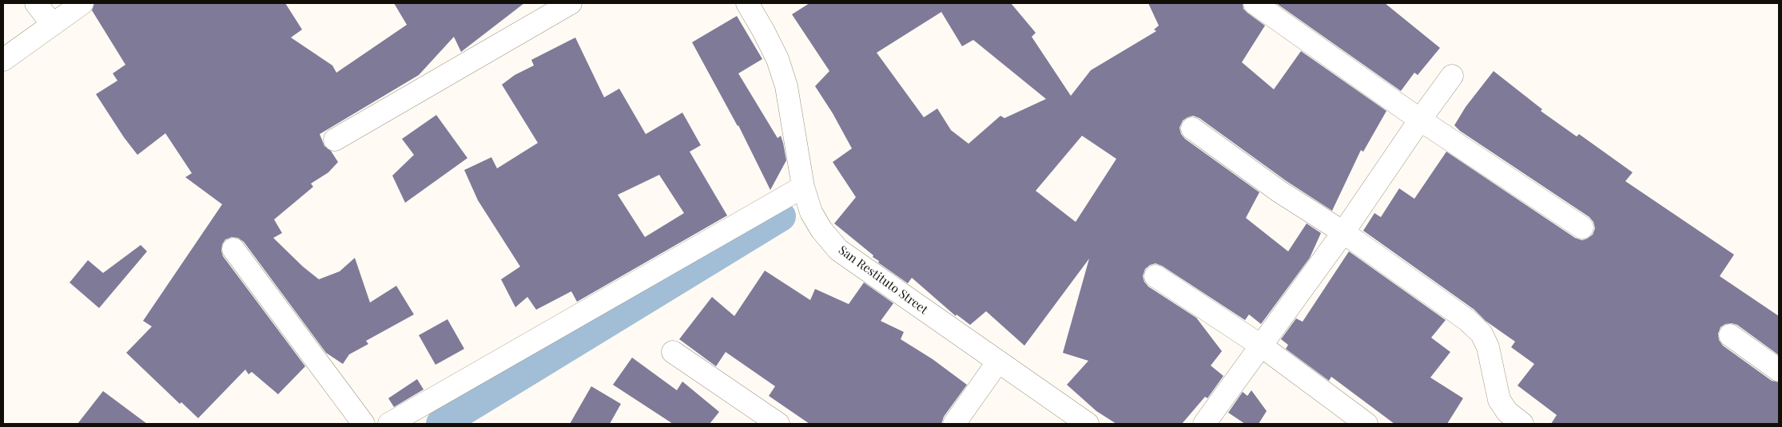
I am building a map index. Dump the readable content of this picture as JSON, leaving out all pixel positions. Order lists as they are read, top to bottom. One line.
{"streets":{"street":["San Restituto Street"]}}
